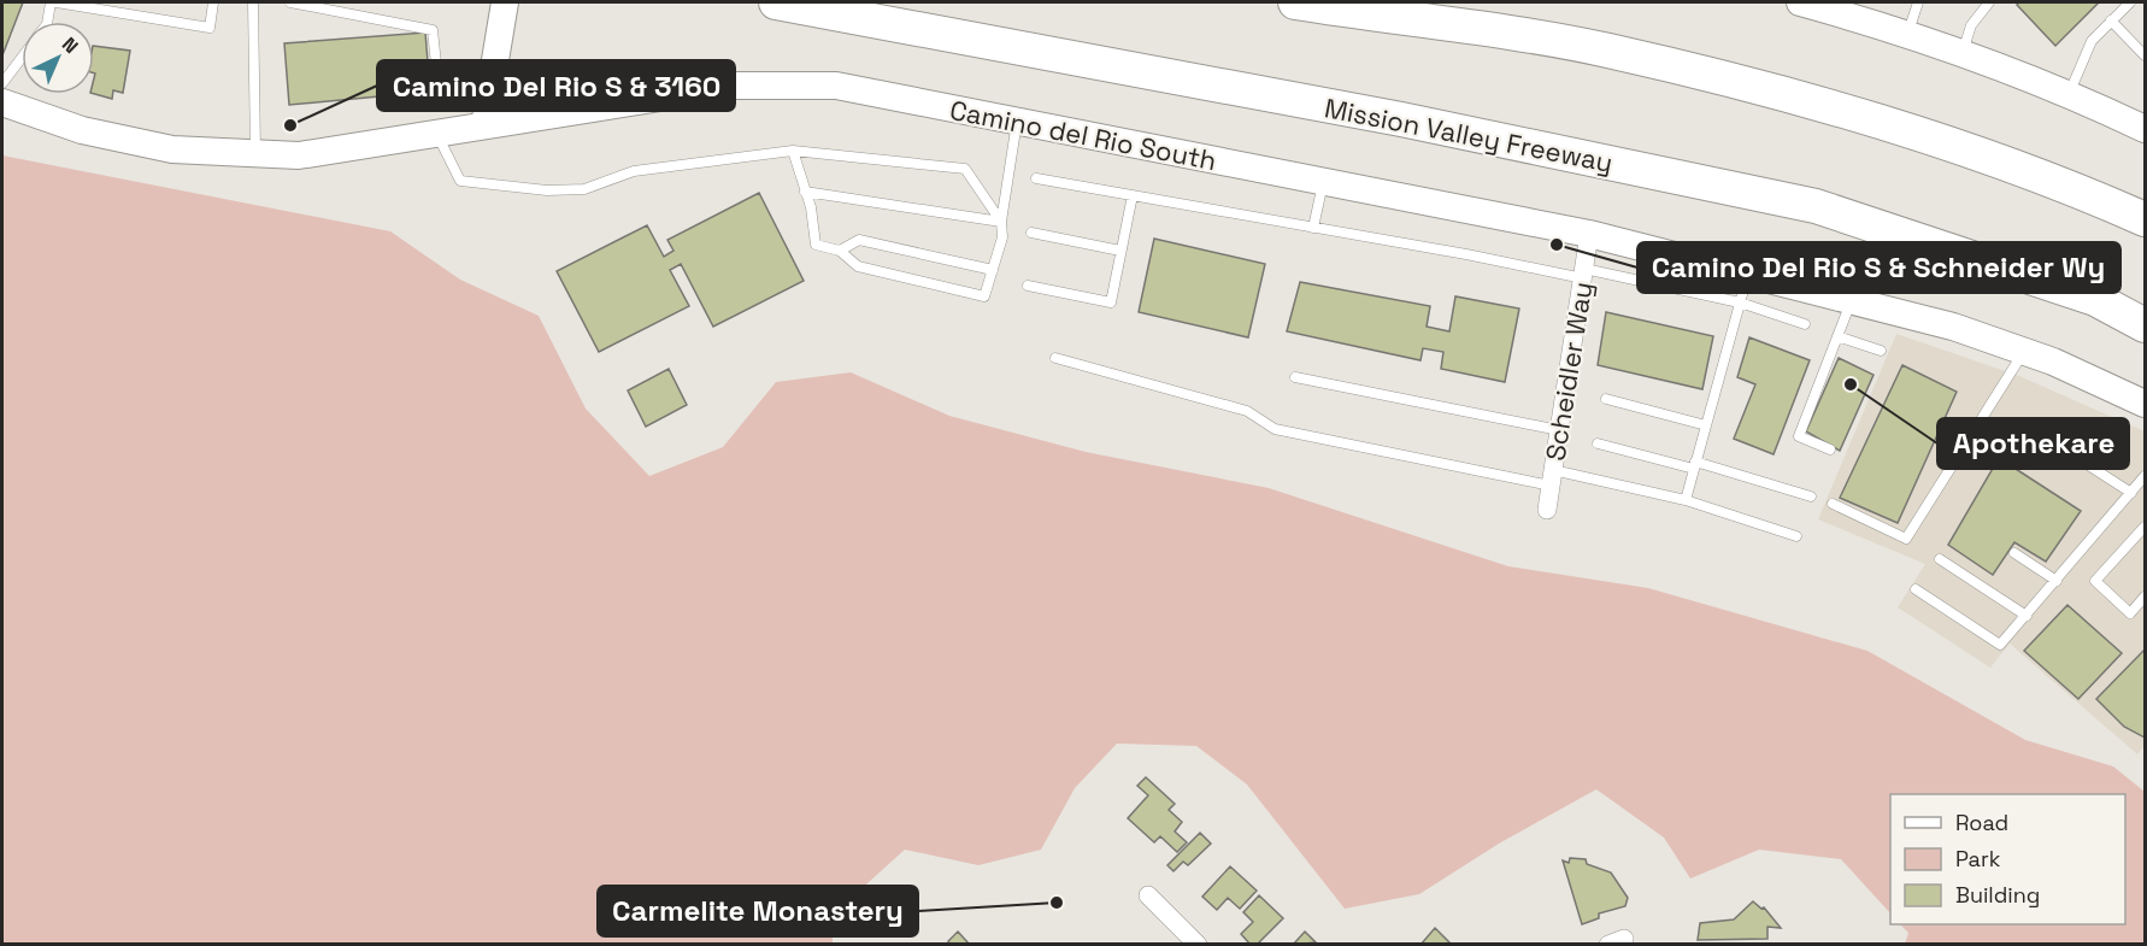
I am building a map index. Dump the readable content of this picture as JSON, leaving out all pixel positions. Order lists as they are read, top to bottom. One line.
{"streets":{"highway":["Mission Valley Freeway"],"street":["Camino del Rio South","Scheidler Way"]},"crossings":[["Camino del Rio South","Scheidler Way"]],"places":["Camino Del Rio S & 3160","Camino Del Rio S & Schneider Wy","Apothekare","Carmelite Monastery"],"legend":["Road","Park","Building"],"north":"top right"}
